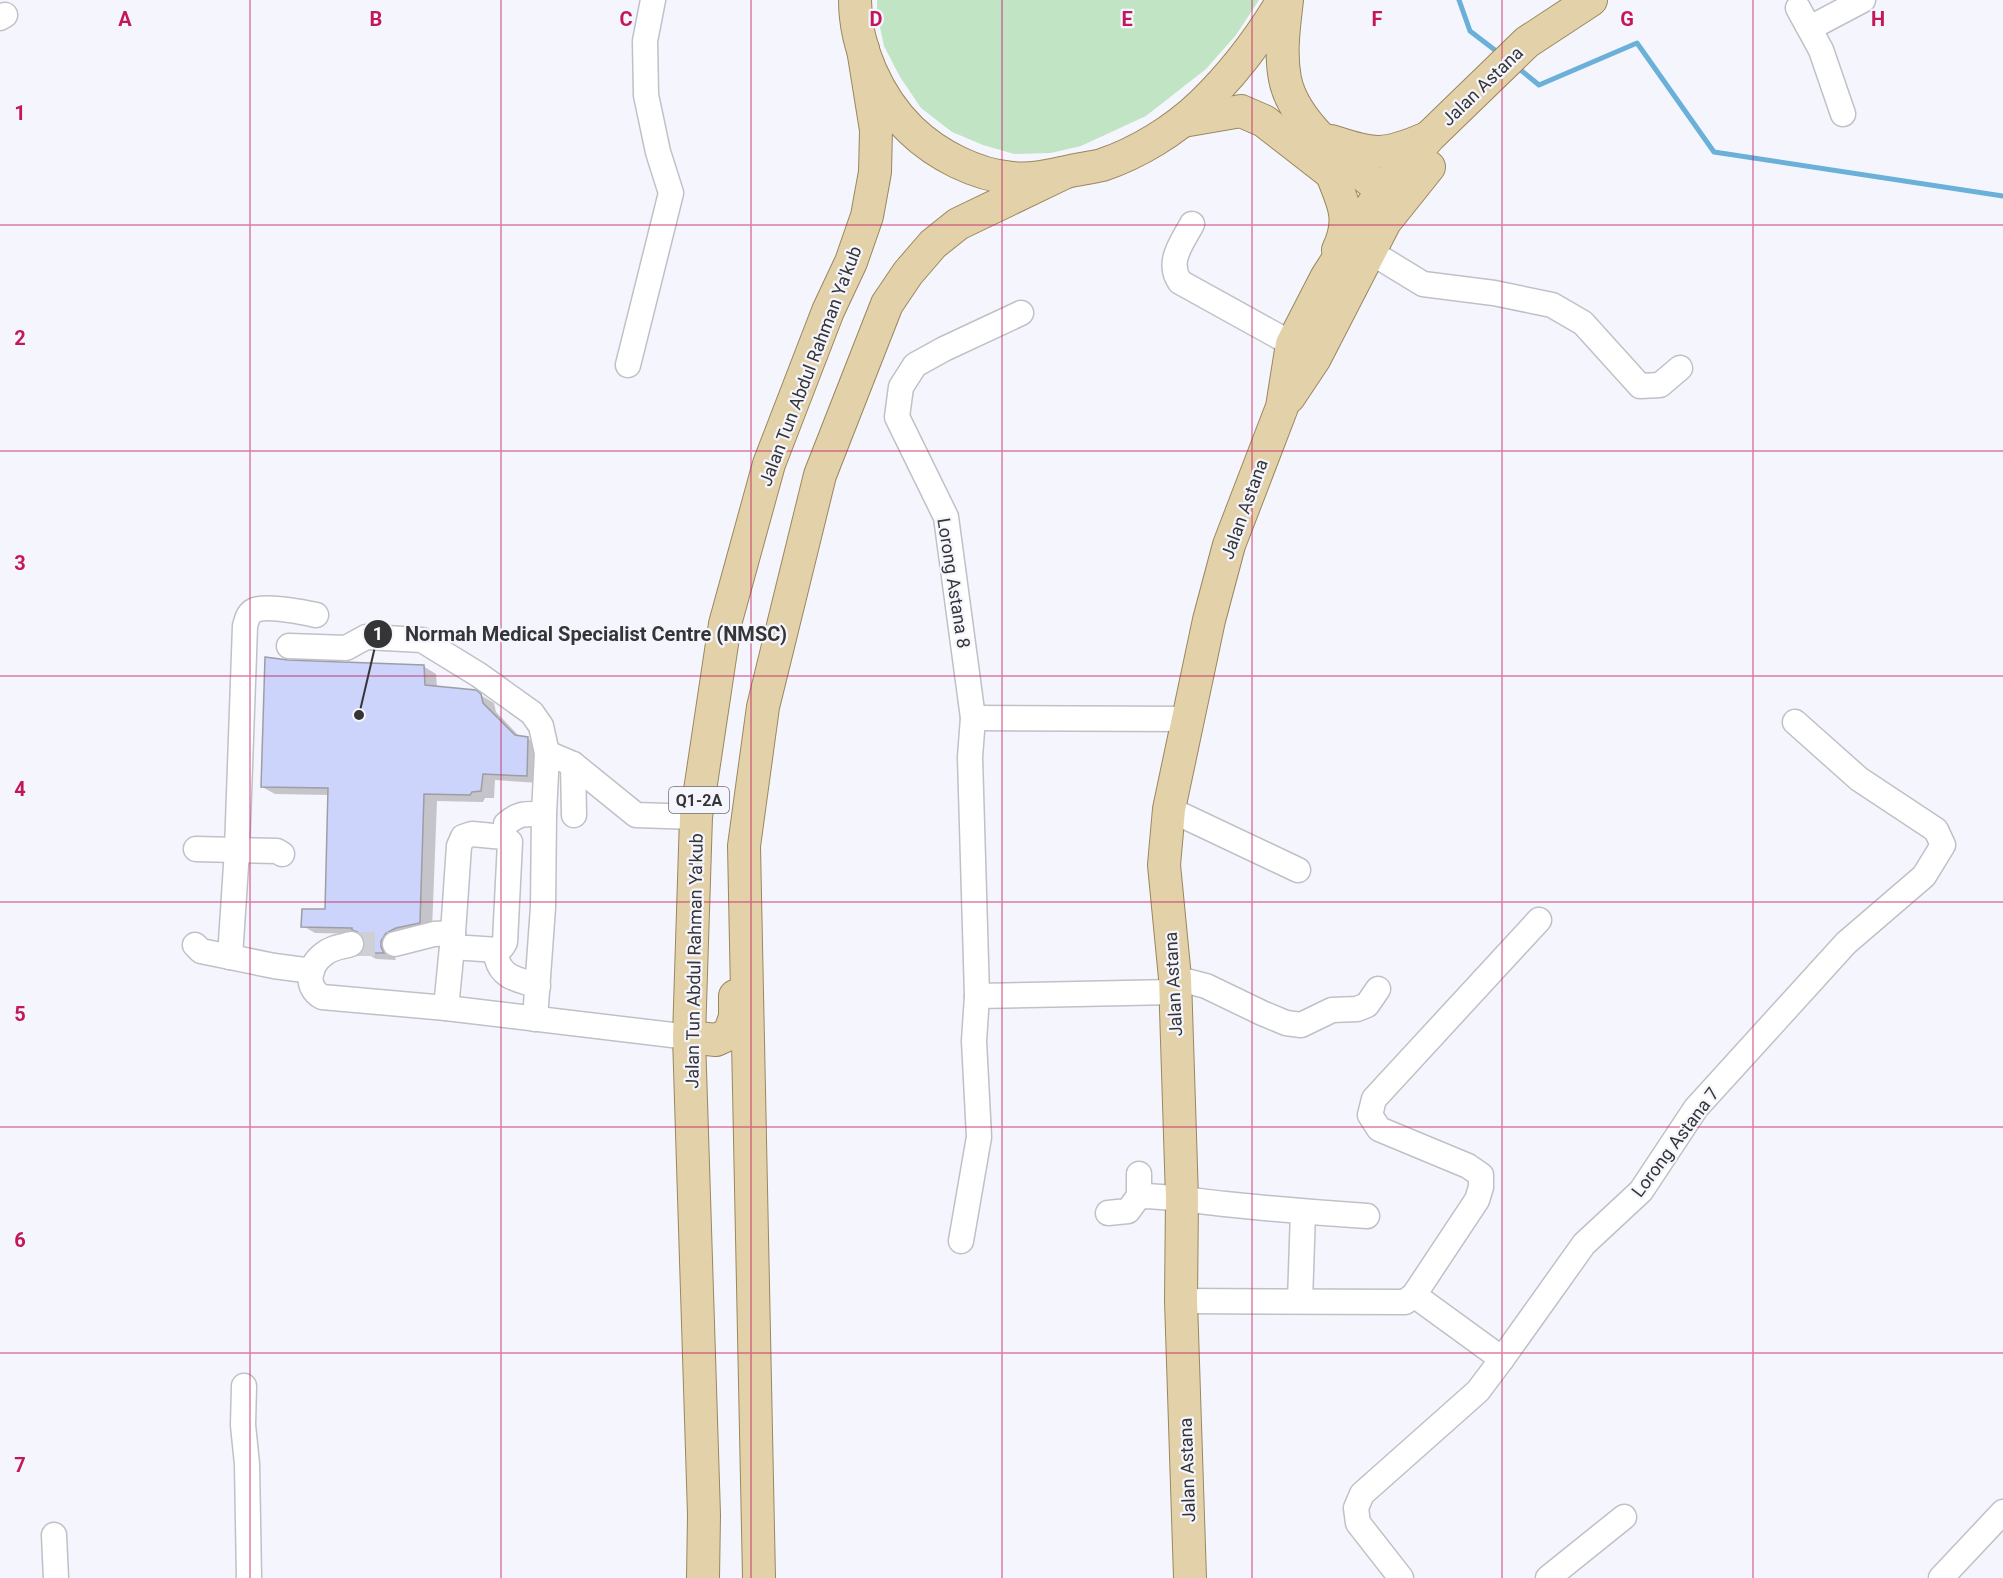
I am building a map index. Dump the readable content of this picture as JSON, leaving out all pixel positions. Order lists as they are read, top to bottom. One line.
{"streets":{"main road":["Jalan Astana","Jalan Tun Abdul Rahman Ya'kub","Q1-2A"],"street":["Lorong Astana 8","Lorong Astana 7"]},"places":["Normah Medical Specialist Centre (NMSC)"],"grid":{"columns":["A","B","C","D","E","F","G","H"],"rows":["1","2","3","4","5","6","7"]}}
